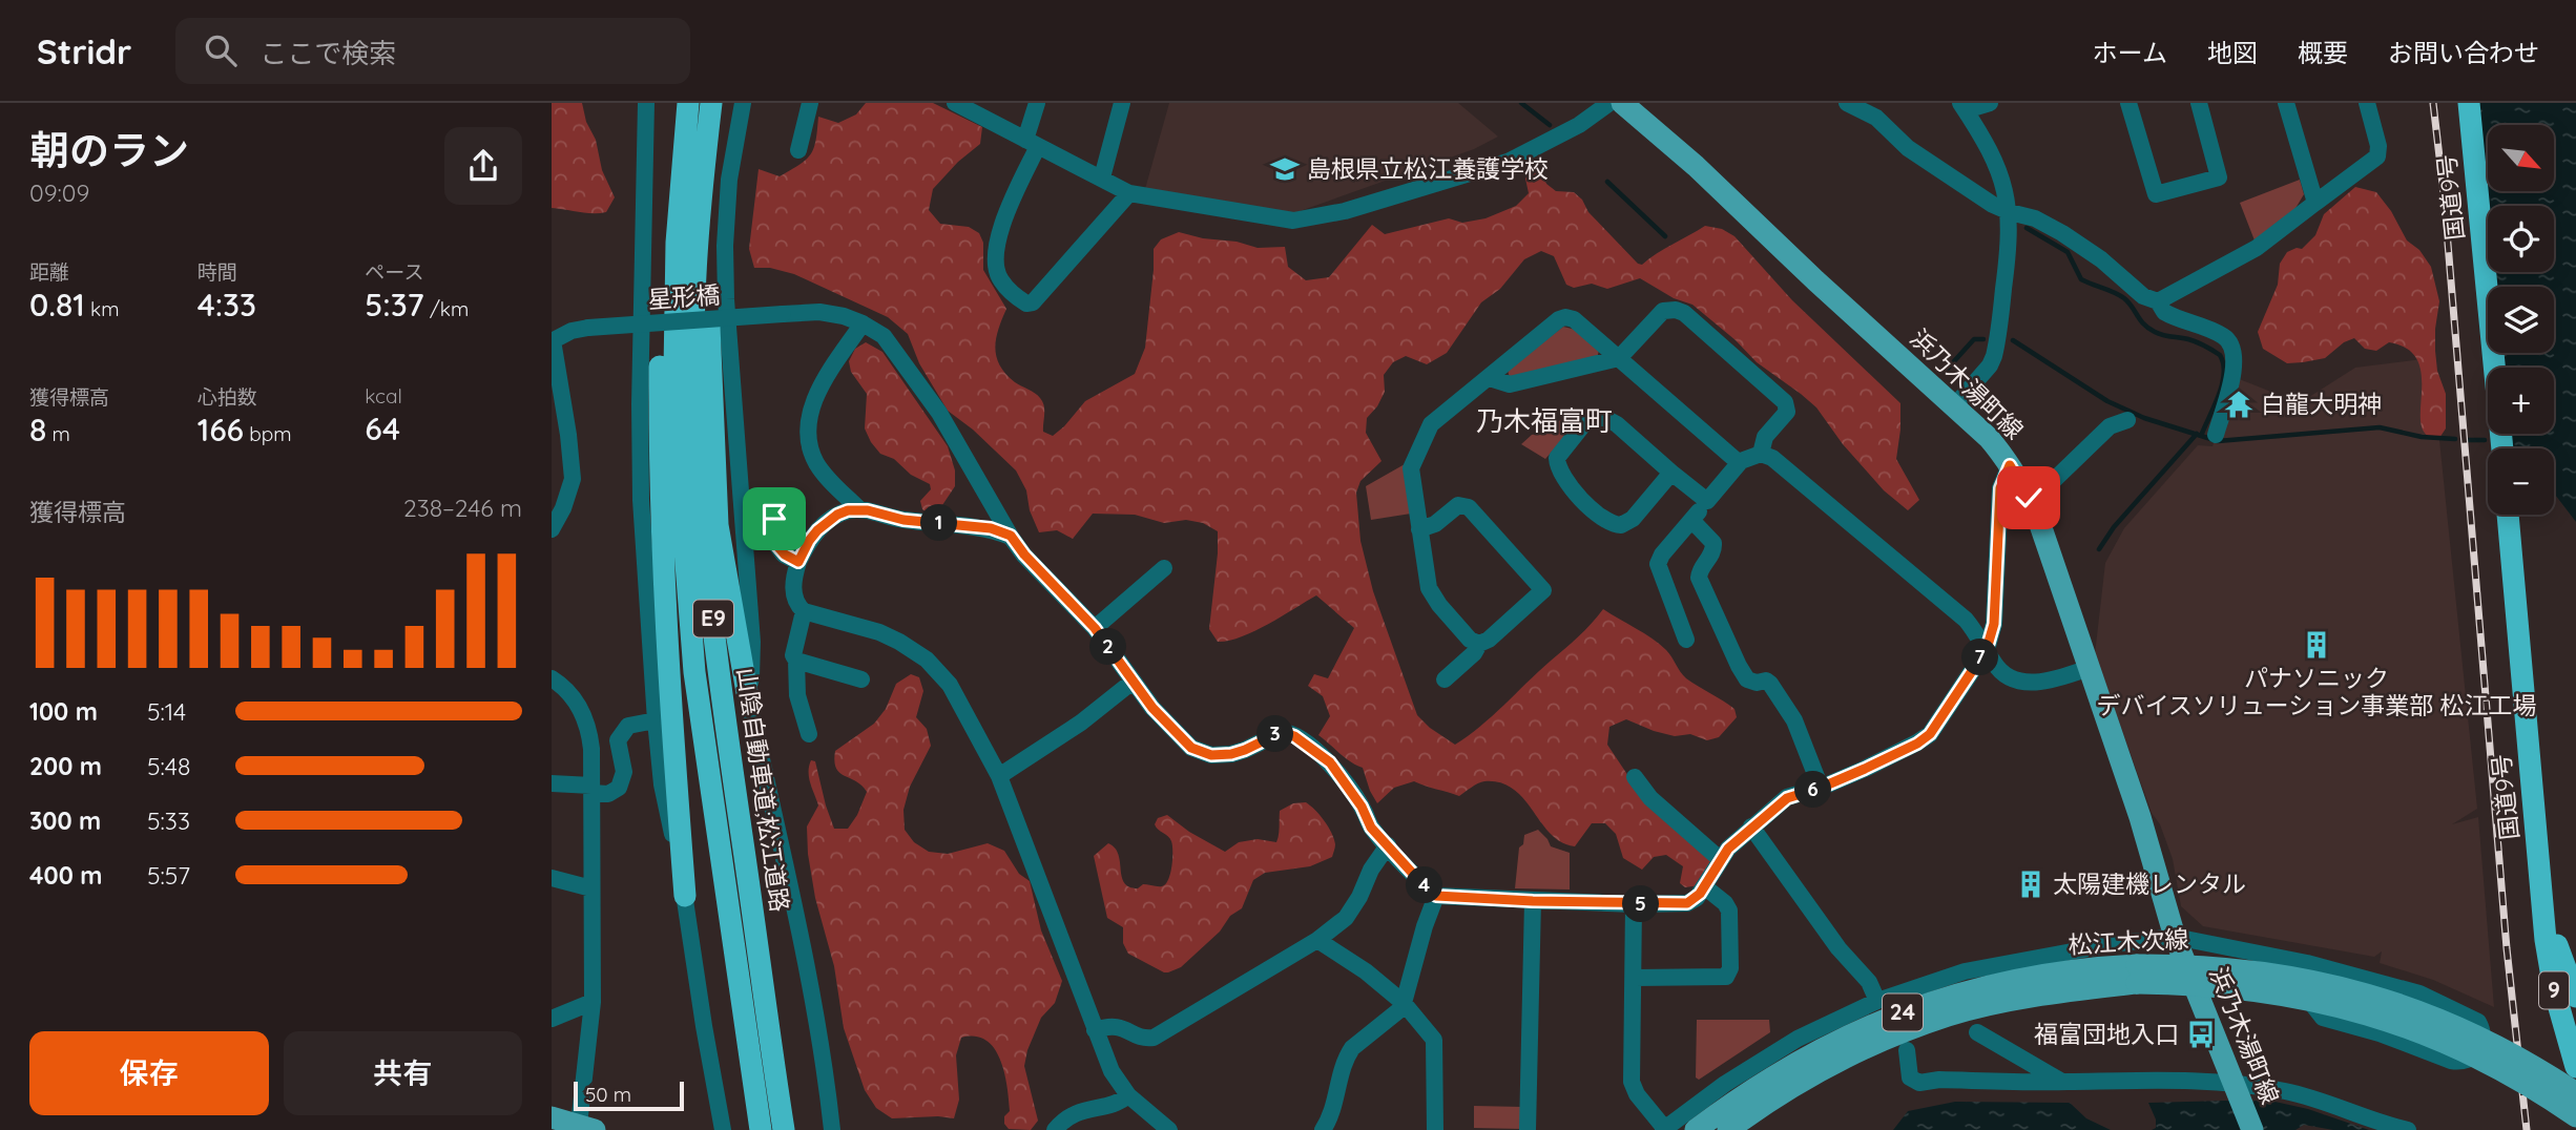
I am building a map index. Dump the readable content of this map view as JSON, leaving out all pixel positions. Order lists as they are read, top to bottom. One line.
{"streets":{"highway":["国道9号","E9","山陰自動車道;松江道路","9"],"main road":["浜乃木湯町線","松江木次線","24"],"street":["星形橋"]},"districts":["乃木福富町"],"places":{"school or university":["島根県立松江養護学校"],"temple":["白龍大明神"],"building":["パナソニック デバイスソリューション事業部 松江工場","太陽建機レンタル"],"bus stop":["福富団地入口"]},"scale_bar":"50 m","north":"bottom right","page":{"header":"Stridr","search":"ここで検索","nav":["ホーム","地図","概要","お問い合わせ"],"heading":["朝のラン","09:09"],"map_buttons":["+","−"],"stats":[["距離","0.81 km"],["時間","4:33"],["ペース","5:37 /km"],["獲得標高","8 m"],["心拍数","166 bpm"],["kcal","64"]],"chart":["獲得標高","238–246 m"],"pins":["1","2","7","3","6","4","5"],"list":[{"name":"100 m","note":"5:14"},{"name":"200 m","note":"5:48"},{"name":"300 m","note":"5:33"},{"name":"400 m","note":"5:57"}],"buttons":["保存","共有"],"scale":"50 m"}}
